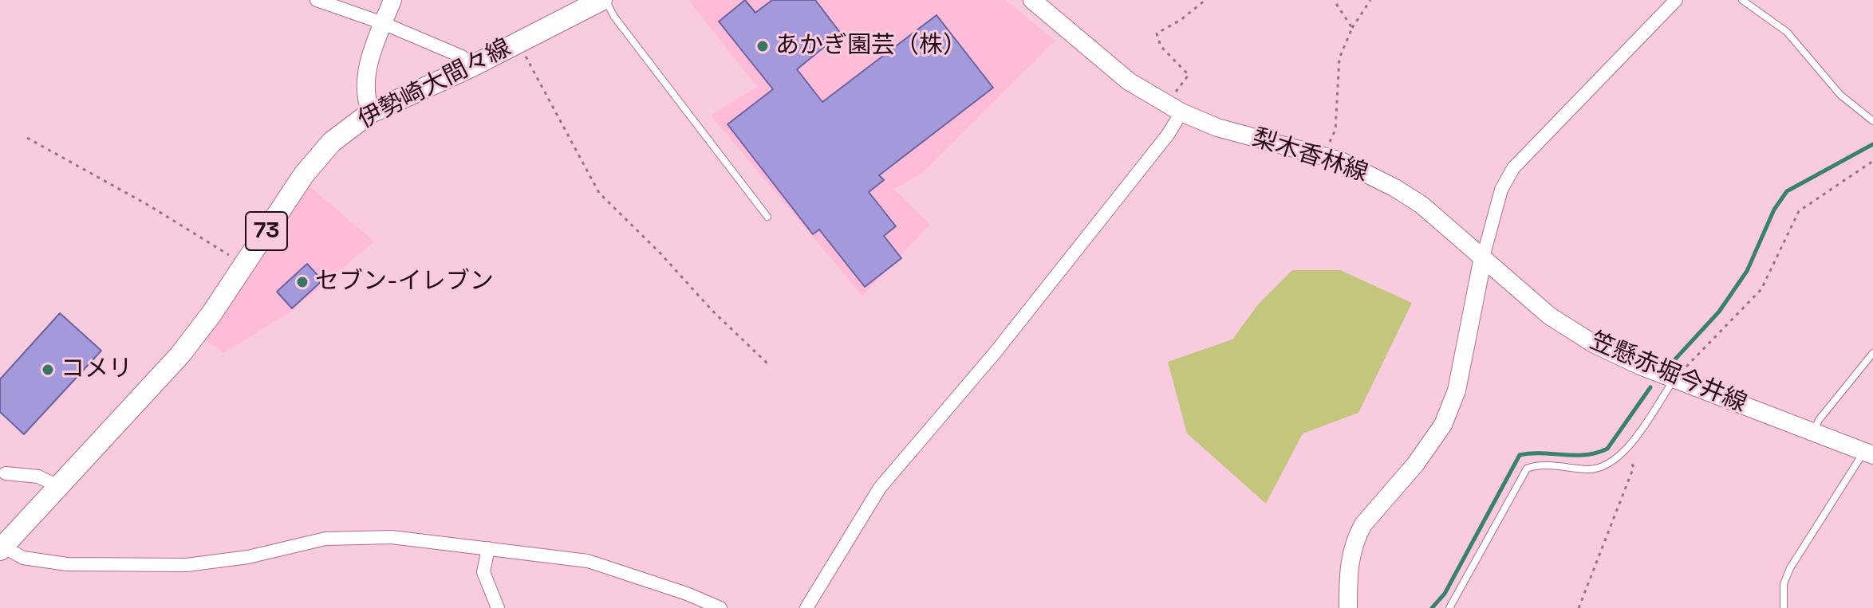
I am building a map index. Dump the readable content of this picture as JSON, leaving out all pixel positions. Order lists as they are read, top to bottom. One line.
{"streets":{"main road":["伊勢崎大間々線","梨木香林線","73","笠懸赤堀今井線"]},"crossings":[["梨木香林線","笠懸赤堀今井線"]],"places":["あかぎ園芸（株）","セブン-イレブン","コメリ"]}
